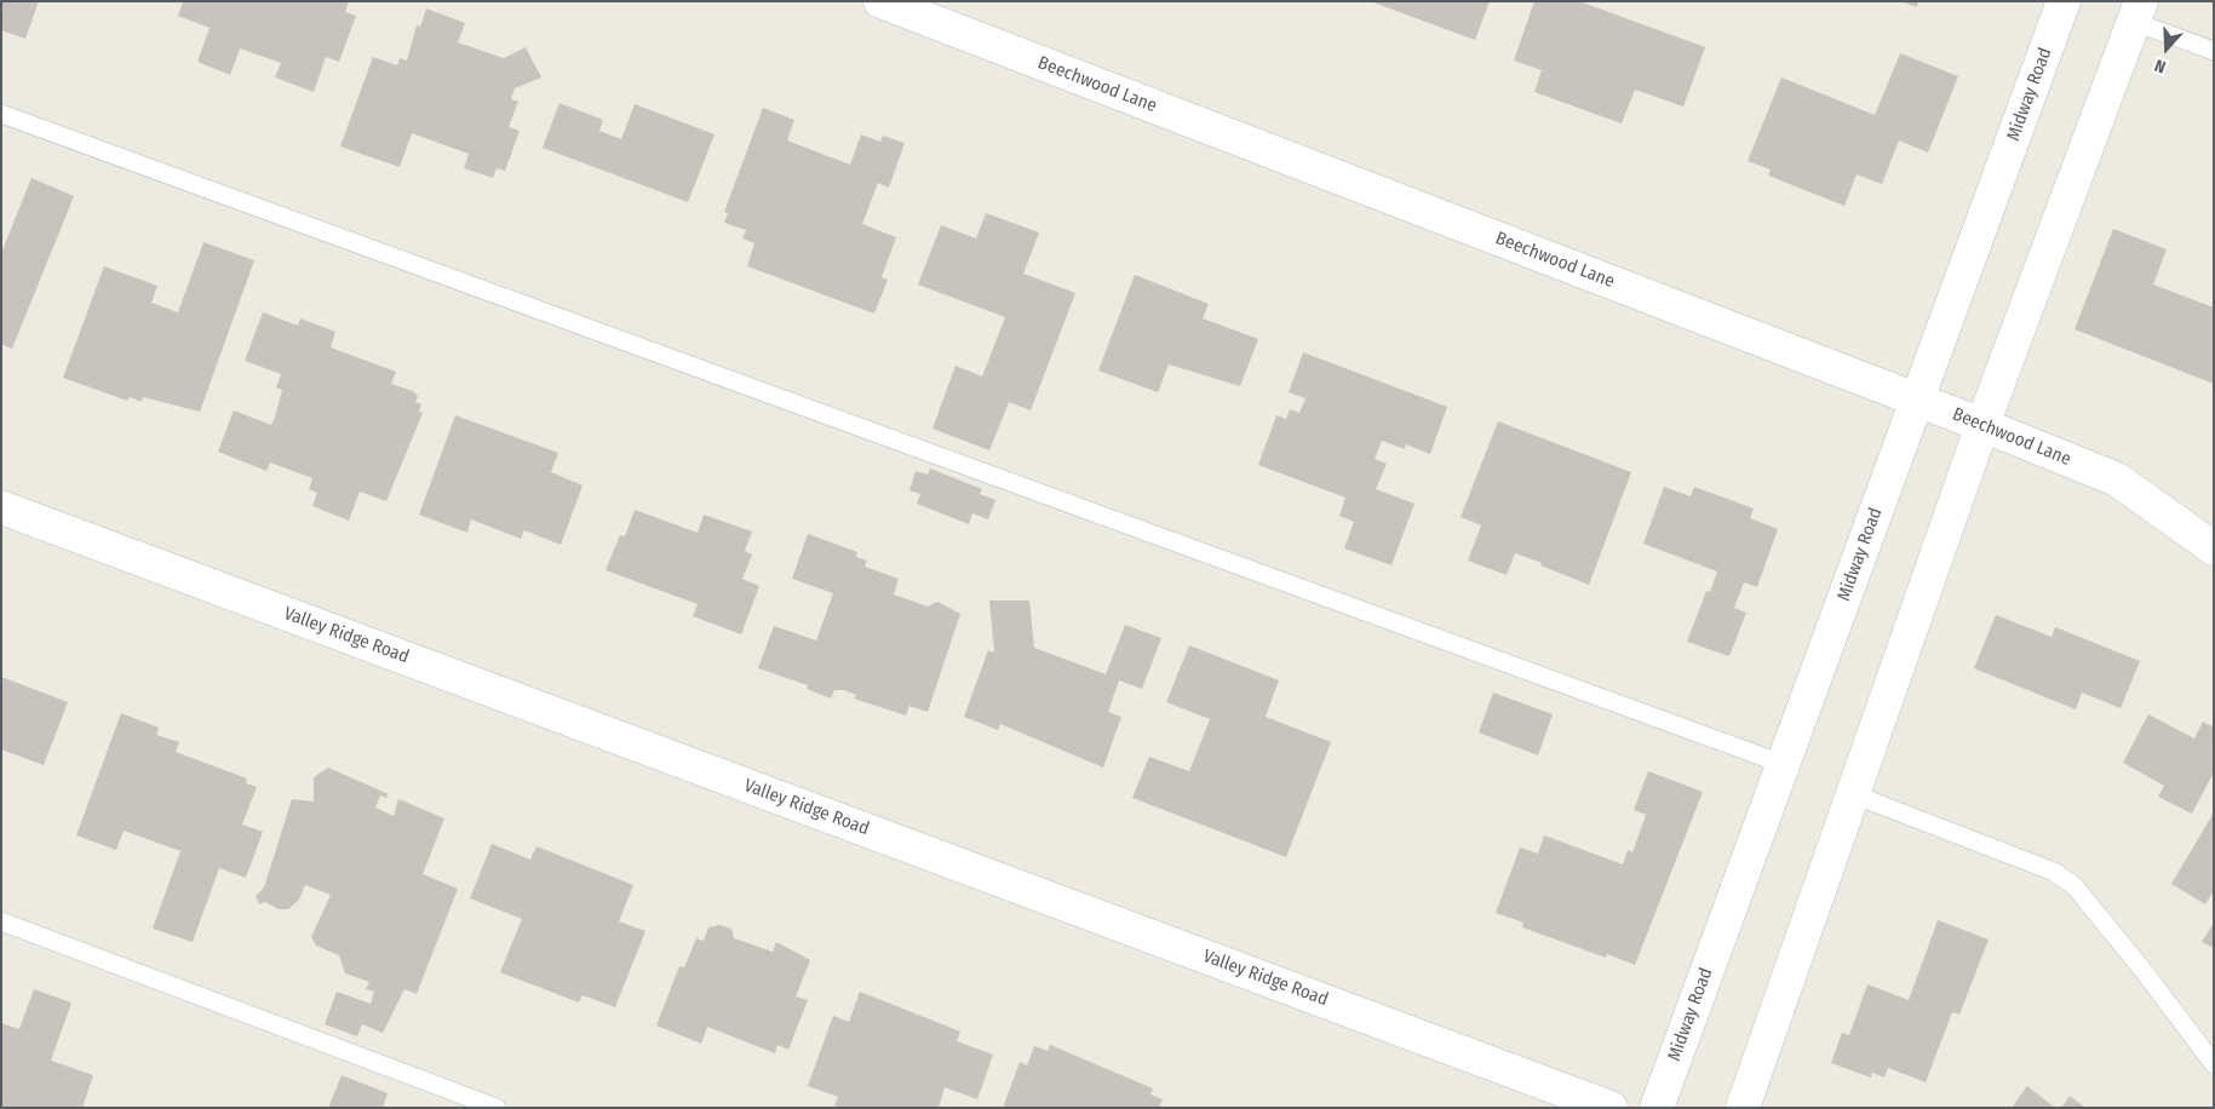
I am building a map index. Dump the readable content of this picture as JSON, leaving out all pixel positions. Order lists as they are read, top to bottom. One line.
{"streets":{"street":["Beechwood Lane","Midway Road","Valley Ridge Road"]},"crossings":[["Beechwood Lane","Midway Road"]],"north":"bottom"}
